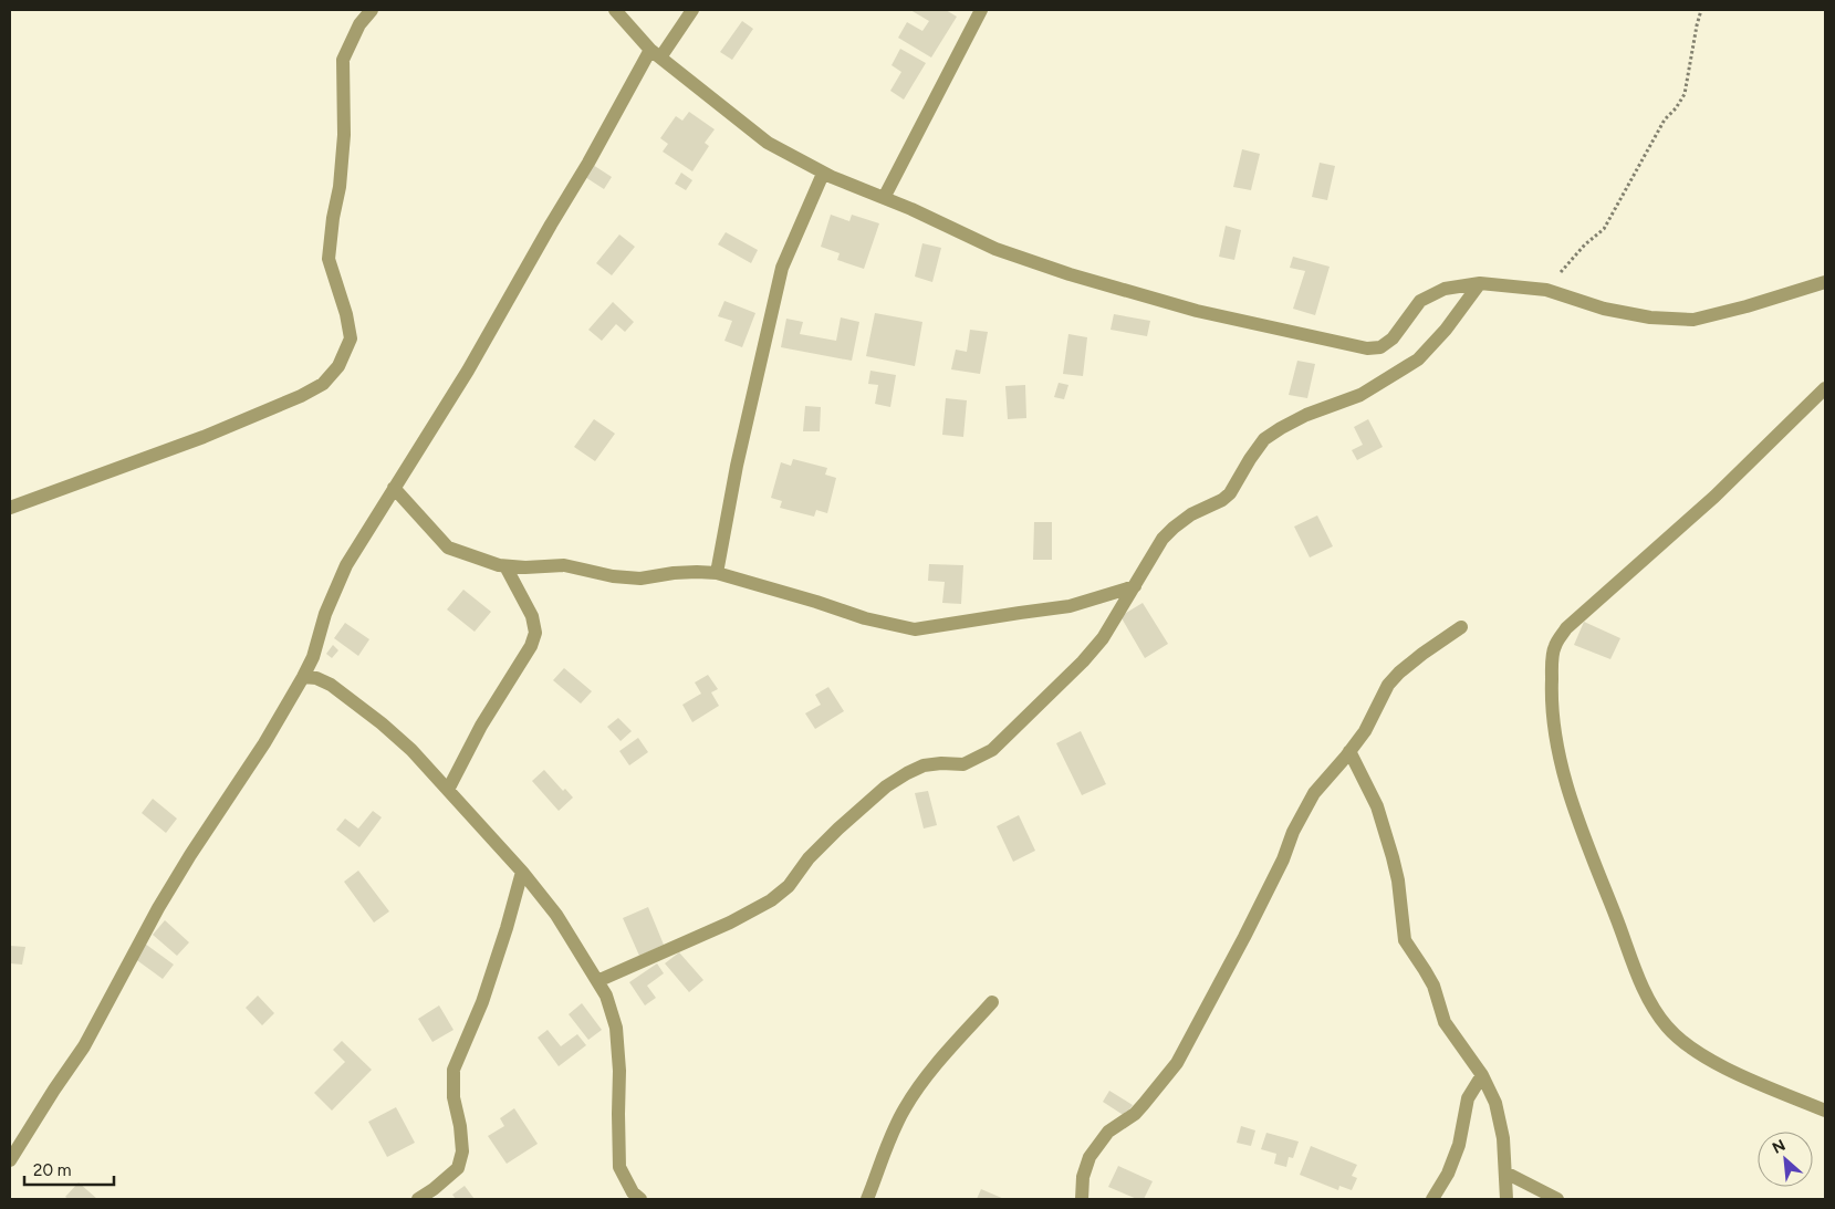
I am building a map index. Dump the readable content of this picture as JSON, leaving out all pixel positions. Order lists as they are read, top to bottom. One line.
{"scale_bar":"20 m","north":"top left"}
